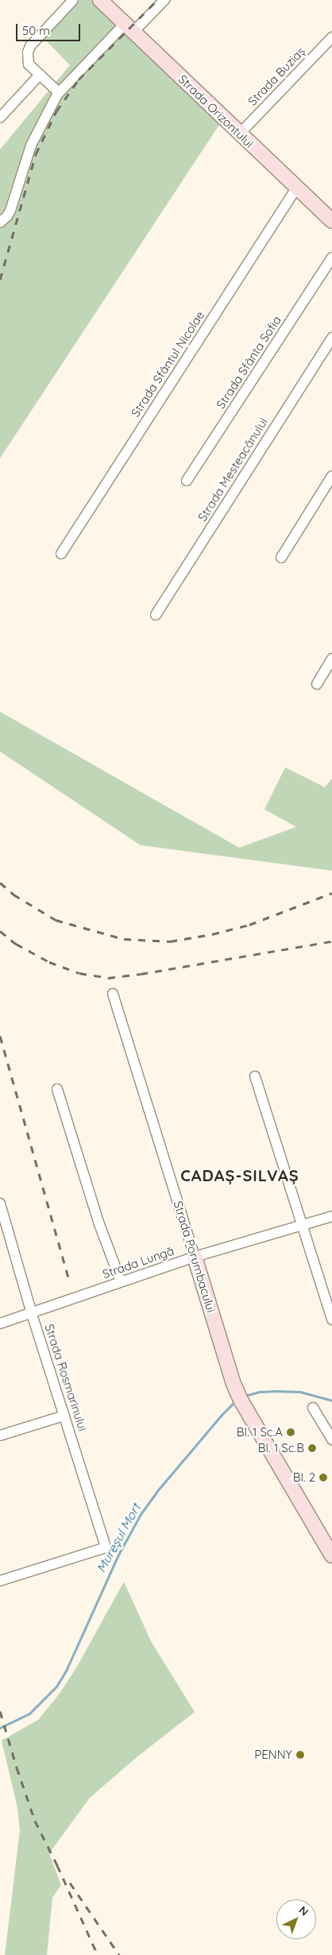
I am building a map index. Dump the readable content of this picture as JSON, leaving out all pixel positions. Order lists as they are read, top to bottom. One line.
{"streets":{"street":["Strada Buziaș","Strada Orizontului","Strada Sfânta Sofia","Strada Sfântul Nicolae","Strada Mesteacănului","Strada Porumbacului","Strada Lungă","Strada Rosmarinului"]},"crossings":[["Strada Buziaș","Strada Orizontului"],["Strada Orizontului","Strada Sfântul Nicolae"],["Strada Porumbacului","Strada Lungă"],["Strada Lungă","Strada Rosmarinului"]],"districts":["CADAȘ-SILVAȘ"],"water":["Mureșul Mort"],"places":["Bl. 1 Sc.A","Bl. 1 Sc.B","Bl. 2","PENNY"],"scale_bar":"50 m","north":"top right"}
